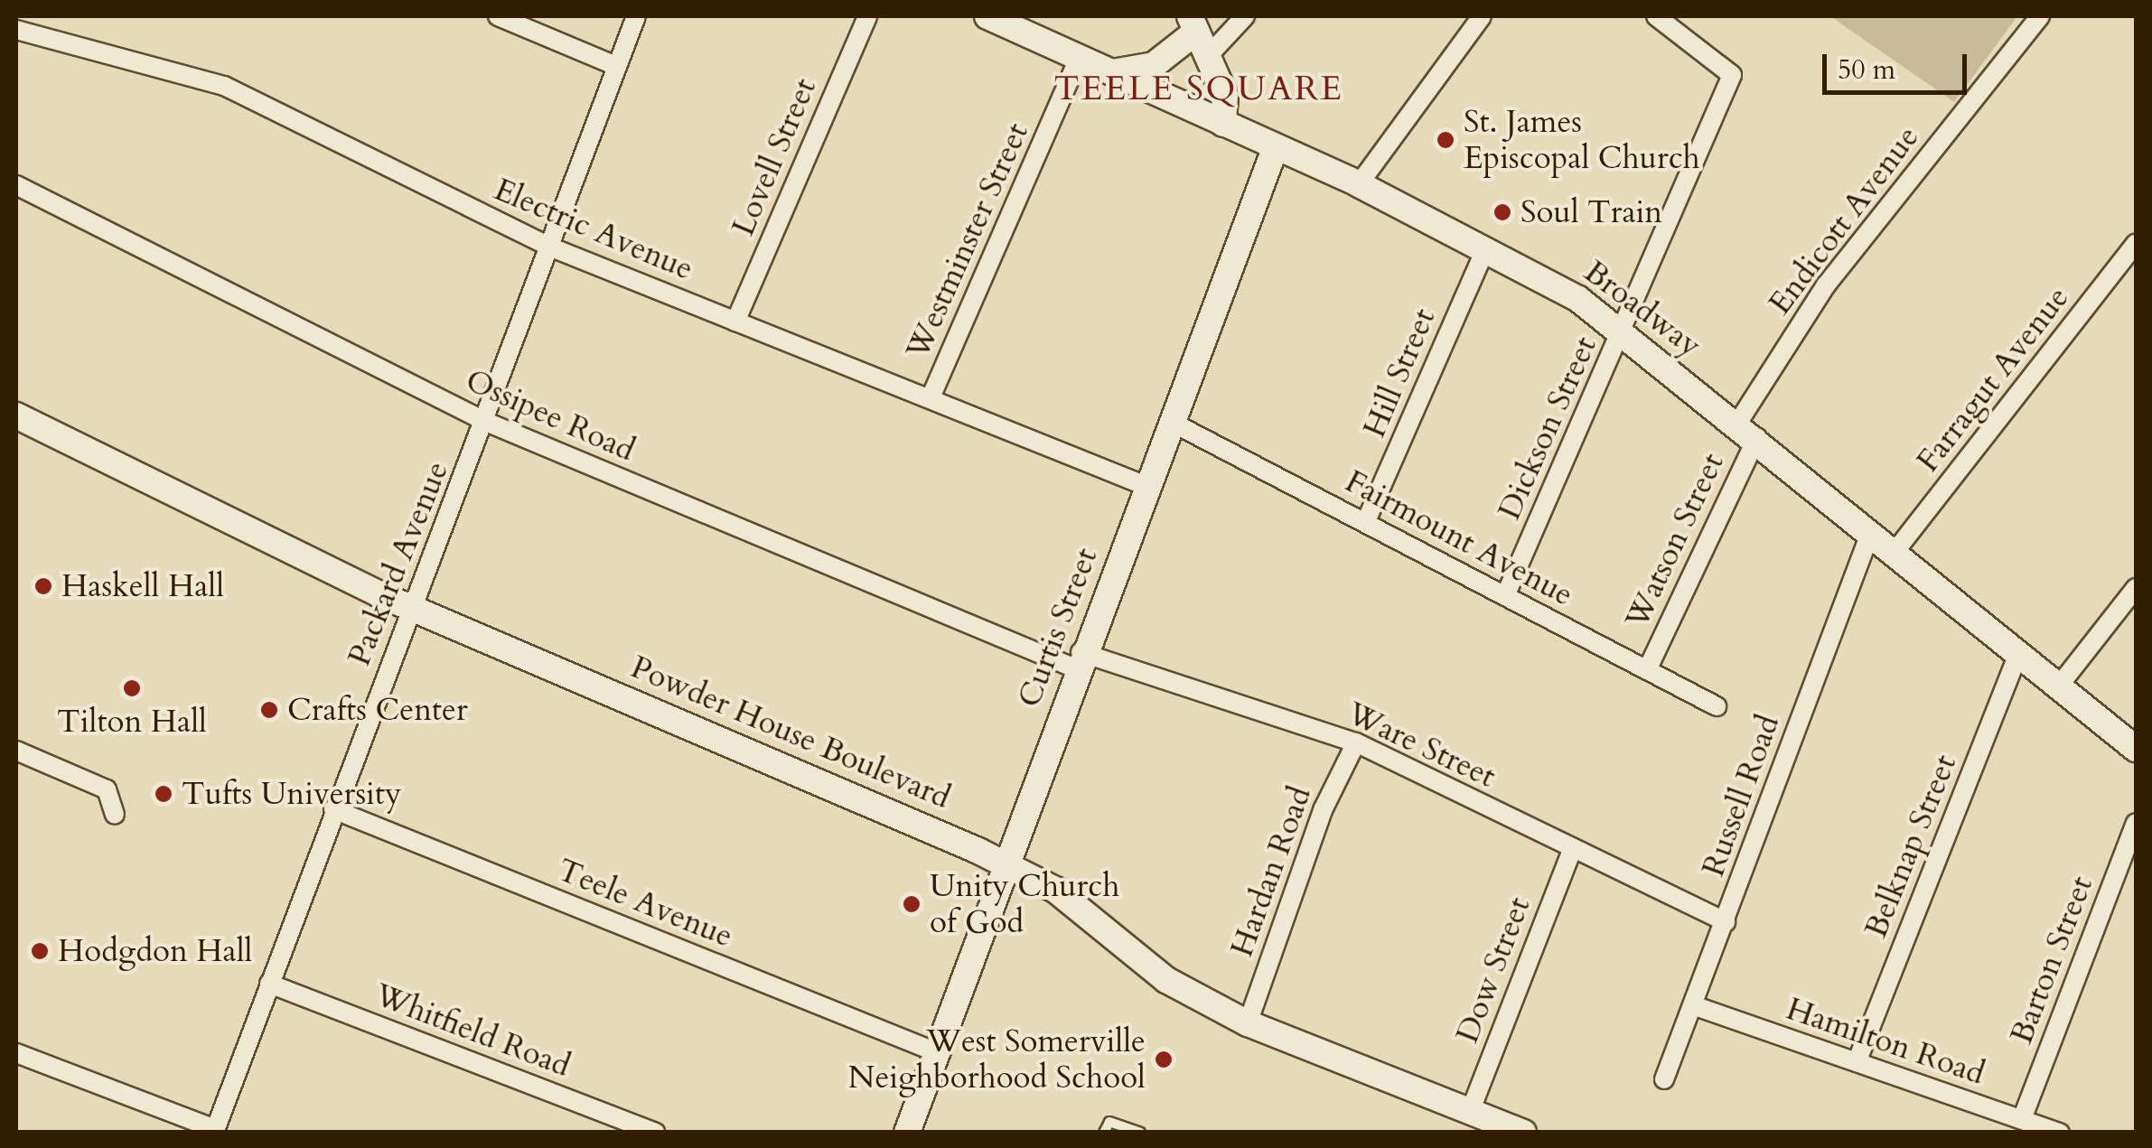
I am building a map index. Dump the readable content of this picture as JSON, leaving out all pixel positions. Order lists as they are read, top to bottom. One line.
{"streets":{"main road":["Broadway","Curtis Street","Powder House Boulevard"],"street":["Lovell Street","Endicott Avenue","Electric Avenue","Westminster Street","Hill Street","Farragut Avenue","Ossipee Road","Dickson Street","Fairmount Avenue","Watson Street","Packard Avenue","Ware Street","Russell Road","Belknap Street","Hardan Road","Teele Avenue","Barton Street","Dow Street","Whitfield Road","Hamilton Road"]},"crossings":[["Lovell Street","Electric Avenue"],["Endicott Avenue","Broadway"],["Endicott Avenue","Watson Street"],["Electric Avenue","Westminster Street"],["Electric Avenue","Packard Avenue"],["Electric Avenue","Curtis Street"],["Westminster Street","Broadway"],["Broadway","Hill Street"],["Broadway","Farragut Avenue"],["Broadway","Dickson Street"],["Broadway","Watson Street"],["Broadway","Curtis Street"],["Broadway","Russell Road"],["Broadway","Belknap Street"],["Hill Street","Fairmount Avenue"],["Ossipee Road","Packard Avenue"],["Ossipee Road","Curtis Street"],["Ossipee Road","Ware Street"],["Dickson Street","Fairmount Avenue"],["Fairmount Avenue","Watson Street"],["Fairmount Avenue","Curtis Street"],["Packard Avenue","Powder House Boulevard"],["Packard Avenue","Teele Avenue"],["Packard Avenue","Whitfield Road"],["Curtis Street","Powder House Boulevard"],["Curtis Street","Ware Street"],["Curtis Street","Teele Avenue"],["Powder House Boulevard","Hardan Road"],["Powder House Boulevard","Dow Street"],["Ware Street","Russell Road"],["Ware Street","Hardan Road"],["Ware Street","Dow Street"],["Russell Road","Hamilton Road"],["Belknap Street","Hamilton Road"],["Barton Street","Hamilton Road"]],"districts":["TEELE SQUARE"],"places":["St. James Episcopal Church","Soul Train","Haskell Hall","Tilton Hall","Crafts Center","Tufts University","Unity Church of God","Hodgdon Hall","West Somerville Neighborhood School"],"scale_bar":"50 m"}
